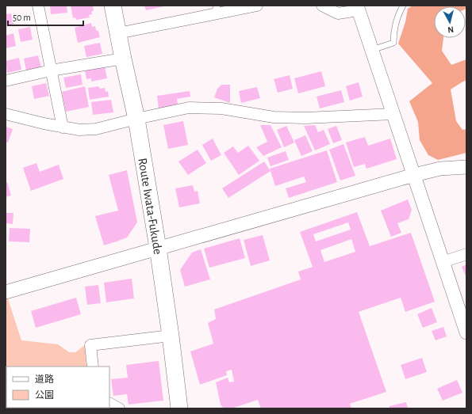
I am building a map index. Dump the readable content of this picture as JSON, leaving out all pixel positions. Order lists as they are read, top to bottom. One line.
{"streets":{"main road":["Route Iwata-Fukude"]},"legend":["道路","公園"],"scale_bar":"50 m","north":"bottom"}
